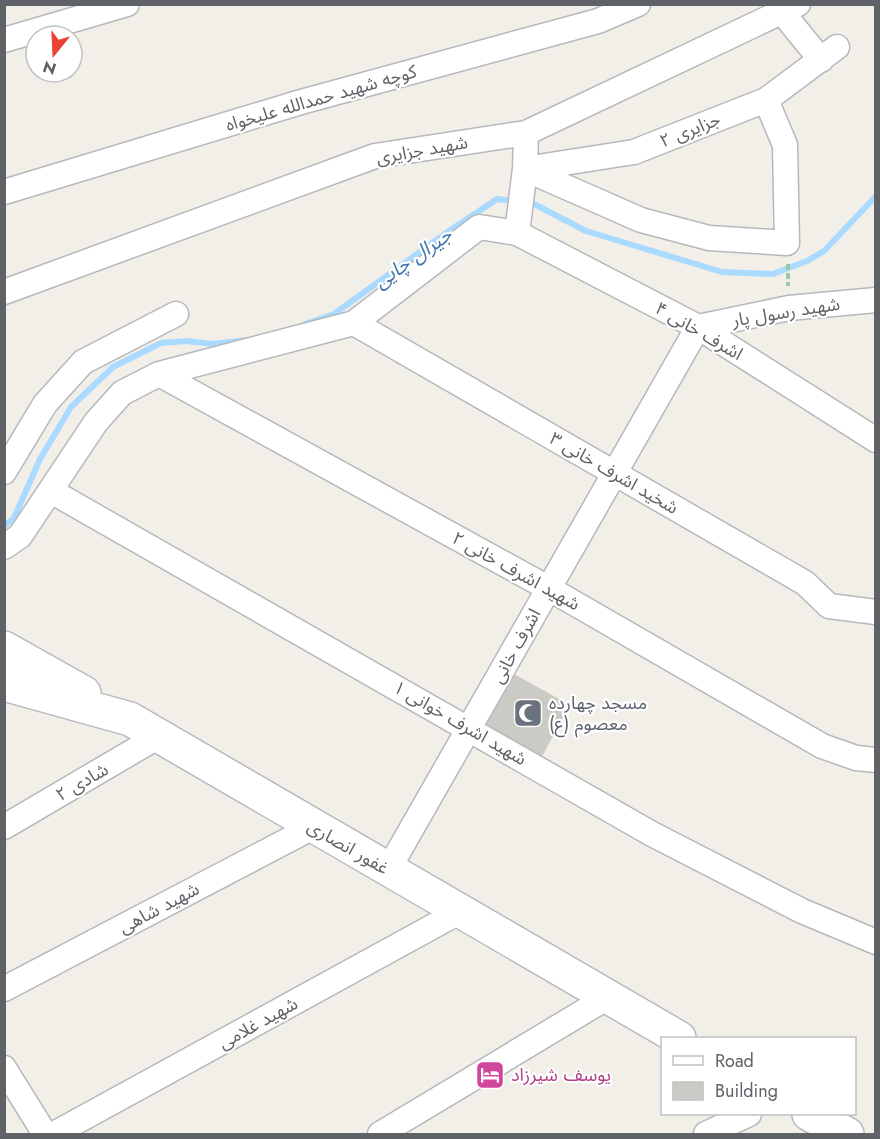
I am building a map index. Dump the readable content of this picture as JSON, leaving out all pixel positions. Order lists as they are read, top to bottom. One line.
{"streets":{"street":["کوچه شهید حمدالله علیخواه","جزایری ۲","شهید جزایری","شهید رسول پار","اشرف خانی ۴","شخید اشرف خانی ۳","شهید اشرف خانی ۲","اشرف خانی","شهید اشرف خوانی ۱","شادی ۲","غفور انصاری","شهید شاهی","شهید غلامی"]},"crossings":[["جزایری ۲","شهید جزایری"],["شهید رسول پار","اشرف خانی ۴"],["شهید رسول پار","اشرف خانی"],["اشرف خانی ۴","شخید اشرف خانی ۳"],["اشرف خانی ۴","اشرف خانی"],["شخید اشرف خانی ۳","اشرف خانی"],["شهید اشرف خانی ۲","اشرف خانی"],["اشرف خانی","شهید اشرف خوانی ۱"],["اشرف خانی","غفور انصاری"],["شادی ۲","غفور انصاری"],["غفور انصاری","شهید شاهی"],["غفور انصاری","شهید غلامی"]],"water":["جیرال چایی"],"places":{"mosque":["مسجد چهارده معصوم (ع)"],"hotel":["یوسف شیرزاد"]},"legend":["Road","Building"],"north":"bottom"}
